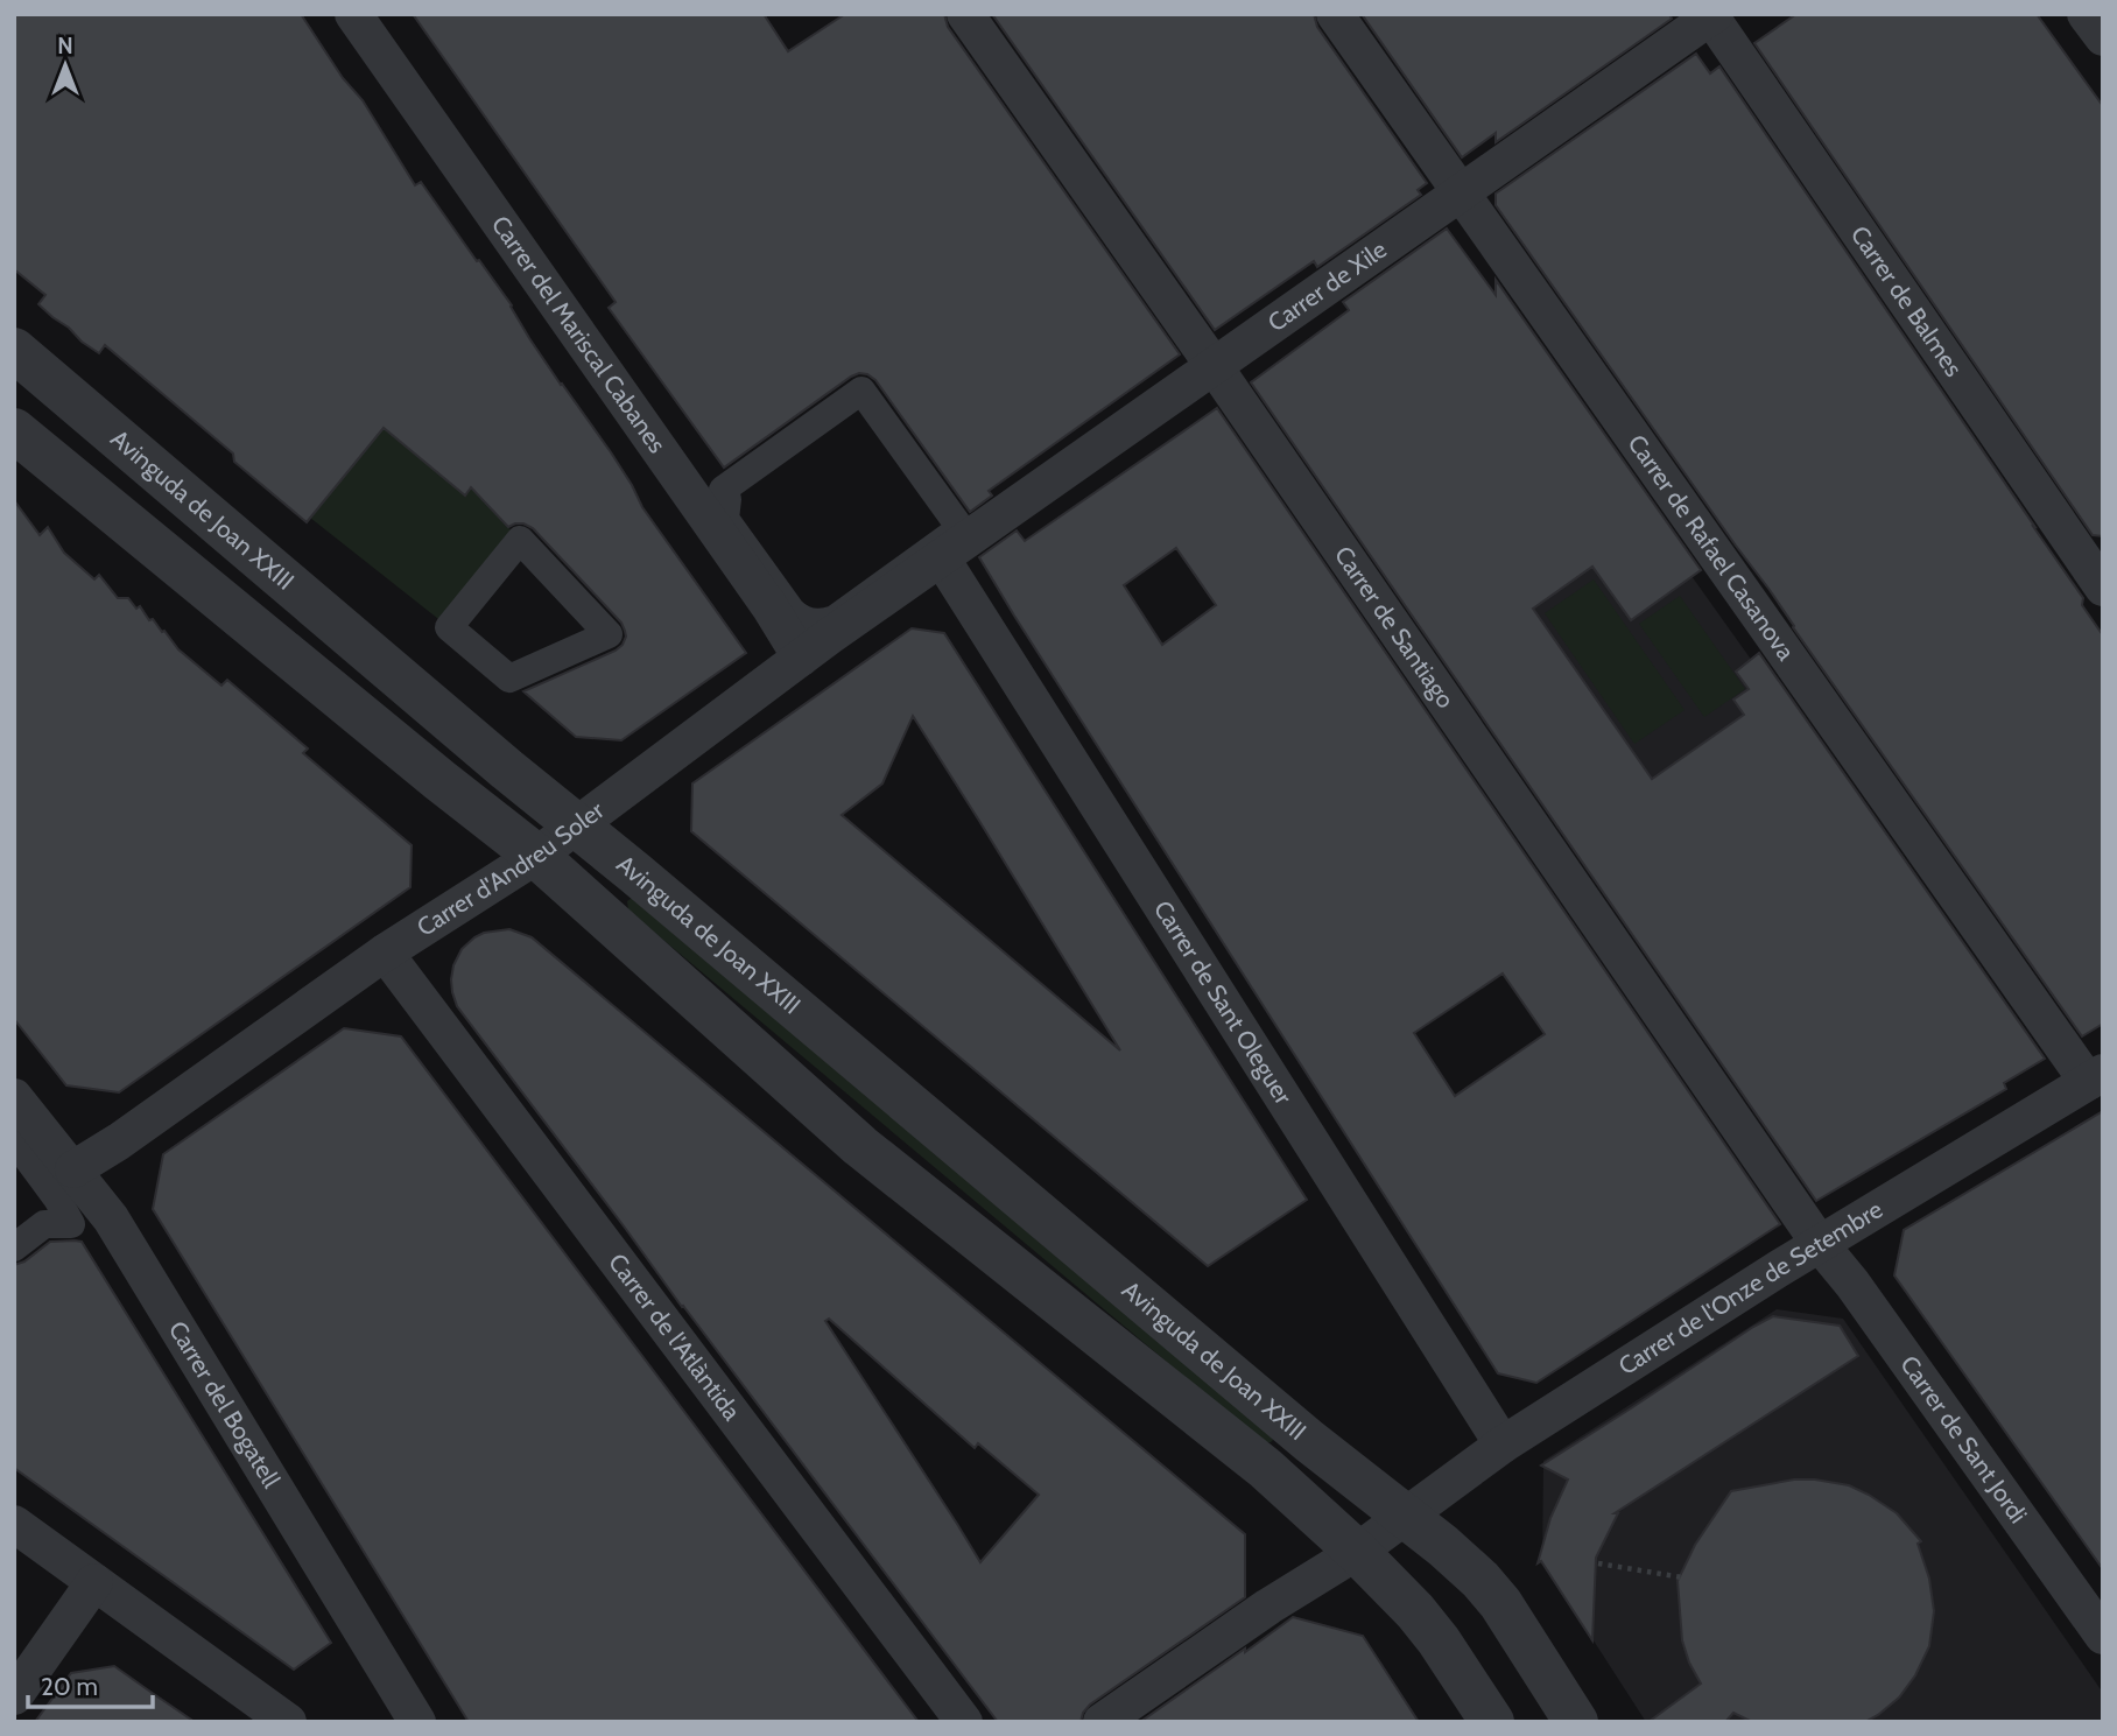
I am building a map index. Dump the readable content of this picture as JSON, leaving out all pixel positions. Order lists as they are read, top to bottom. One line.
{"streets":{"street":["Carrer de Xile","Carrer de Balmes","Carrer del Mariscal Cabanes","Avinguda de Joan XXIII","Carrer de Rafael Casanova","Carrer de Santiago","Carrer d'Andreu Soler","Carrer de Sant Oleguer","Carrer de l'Onze de Setembre","Carrer de l'Atlàntida","Carrer del Bogatell","Carrer de Sant Jordi"]},"crossings":[["Carrer de Xile","Carrer de Balmes"],["Carrer de Xile","Carrer de Rafael Casanova"],["Carrer de Xile","Carrer de Santiago"],["Carrer de Xile","Carrer d'Andreu Soler"],["Carrer de Xile","Carrer de Sant Oleguer"],["Carrer del Mariscal Cabanes","Carrer d'Andreu Soler"],["Avinguda de Joan XXIII","Carrer d'Andreu Soler"],["Avinguda de Joan XXIII","Carrer de l'Onze de Setembre"],["Carrer de Rafael Casanova","Carrer de l'Onze de Setembre"],["Carrer de Santiago","Carrer de l'Onze de Setembre"],["Carrer de Santiago","Carrer de Sant Jordi"],["Carrer d'Andreu Soler","Carrer de Sant Oleguer"],["Carrer d'Andreu Soler","Carrer de l'Atlàntida"],["Carrer d'Andreu Soler","Carrer del Bogatell"],["Carrer de Sant Oleguer","Carrer de l'Onze de Setembre"],["Carrer de l'Onze de Setembre","Carrer de Sant Jordi"]],"scale_bar":"20 m","north":"top"}
